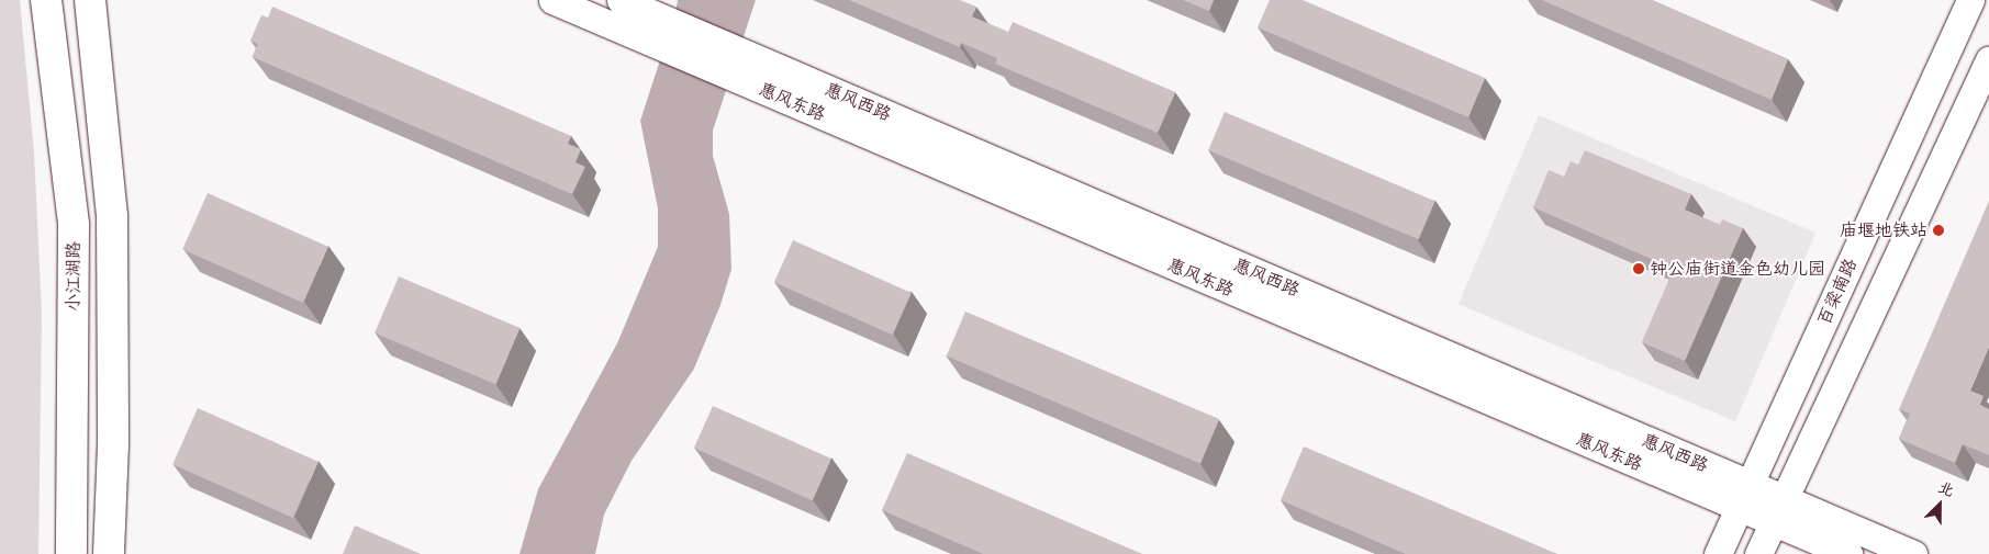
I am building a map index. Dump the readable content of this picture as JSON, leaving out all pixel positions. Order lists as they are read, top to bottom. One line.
{"streets":{"main road":["小江湖路"],"street":["惠风东路","惠风西路","百梁南路"]},"crossings":[["惠风东路","惠风西路"],["惠风东路","百梁南路"],["惠风西路","百梁南路"]],"places":["庙堰地铁站","钟公庙街道金色幼儿园"],"north":"top right"}
